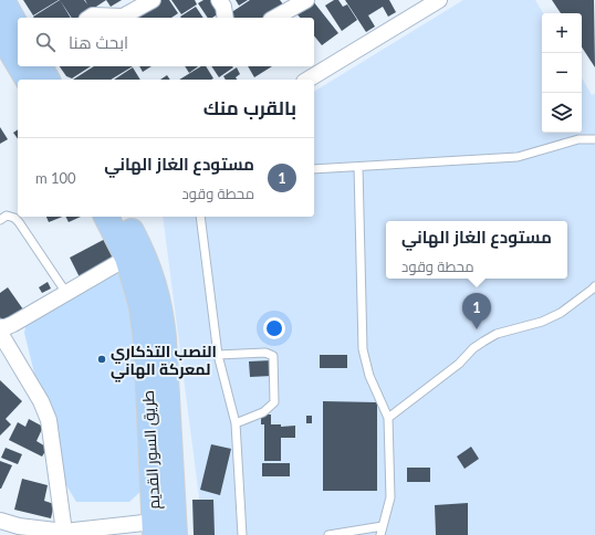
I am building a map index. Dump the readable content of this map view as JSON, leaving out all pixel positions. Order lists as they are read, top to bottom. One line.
{"streets":{"main road":["طريق السور القديم"]},"places":["النصب التذكاري لمعركة الهاني"],"page":{"map_buttons":["+","−"],"search":"ابحث هنا","heading":"بالقرب منك","list":[{"mark":"1","name":"مستودع الغاز الهاني","note":"محطة وقود","value":"100 m"}],"popup":["مستودع الغاز الهاني","محطة وقود"],"pins":"1"}}
